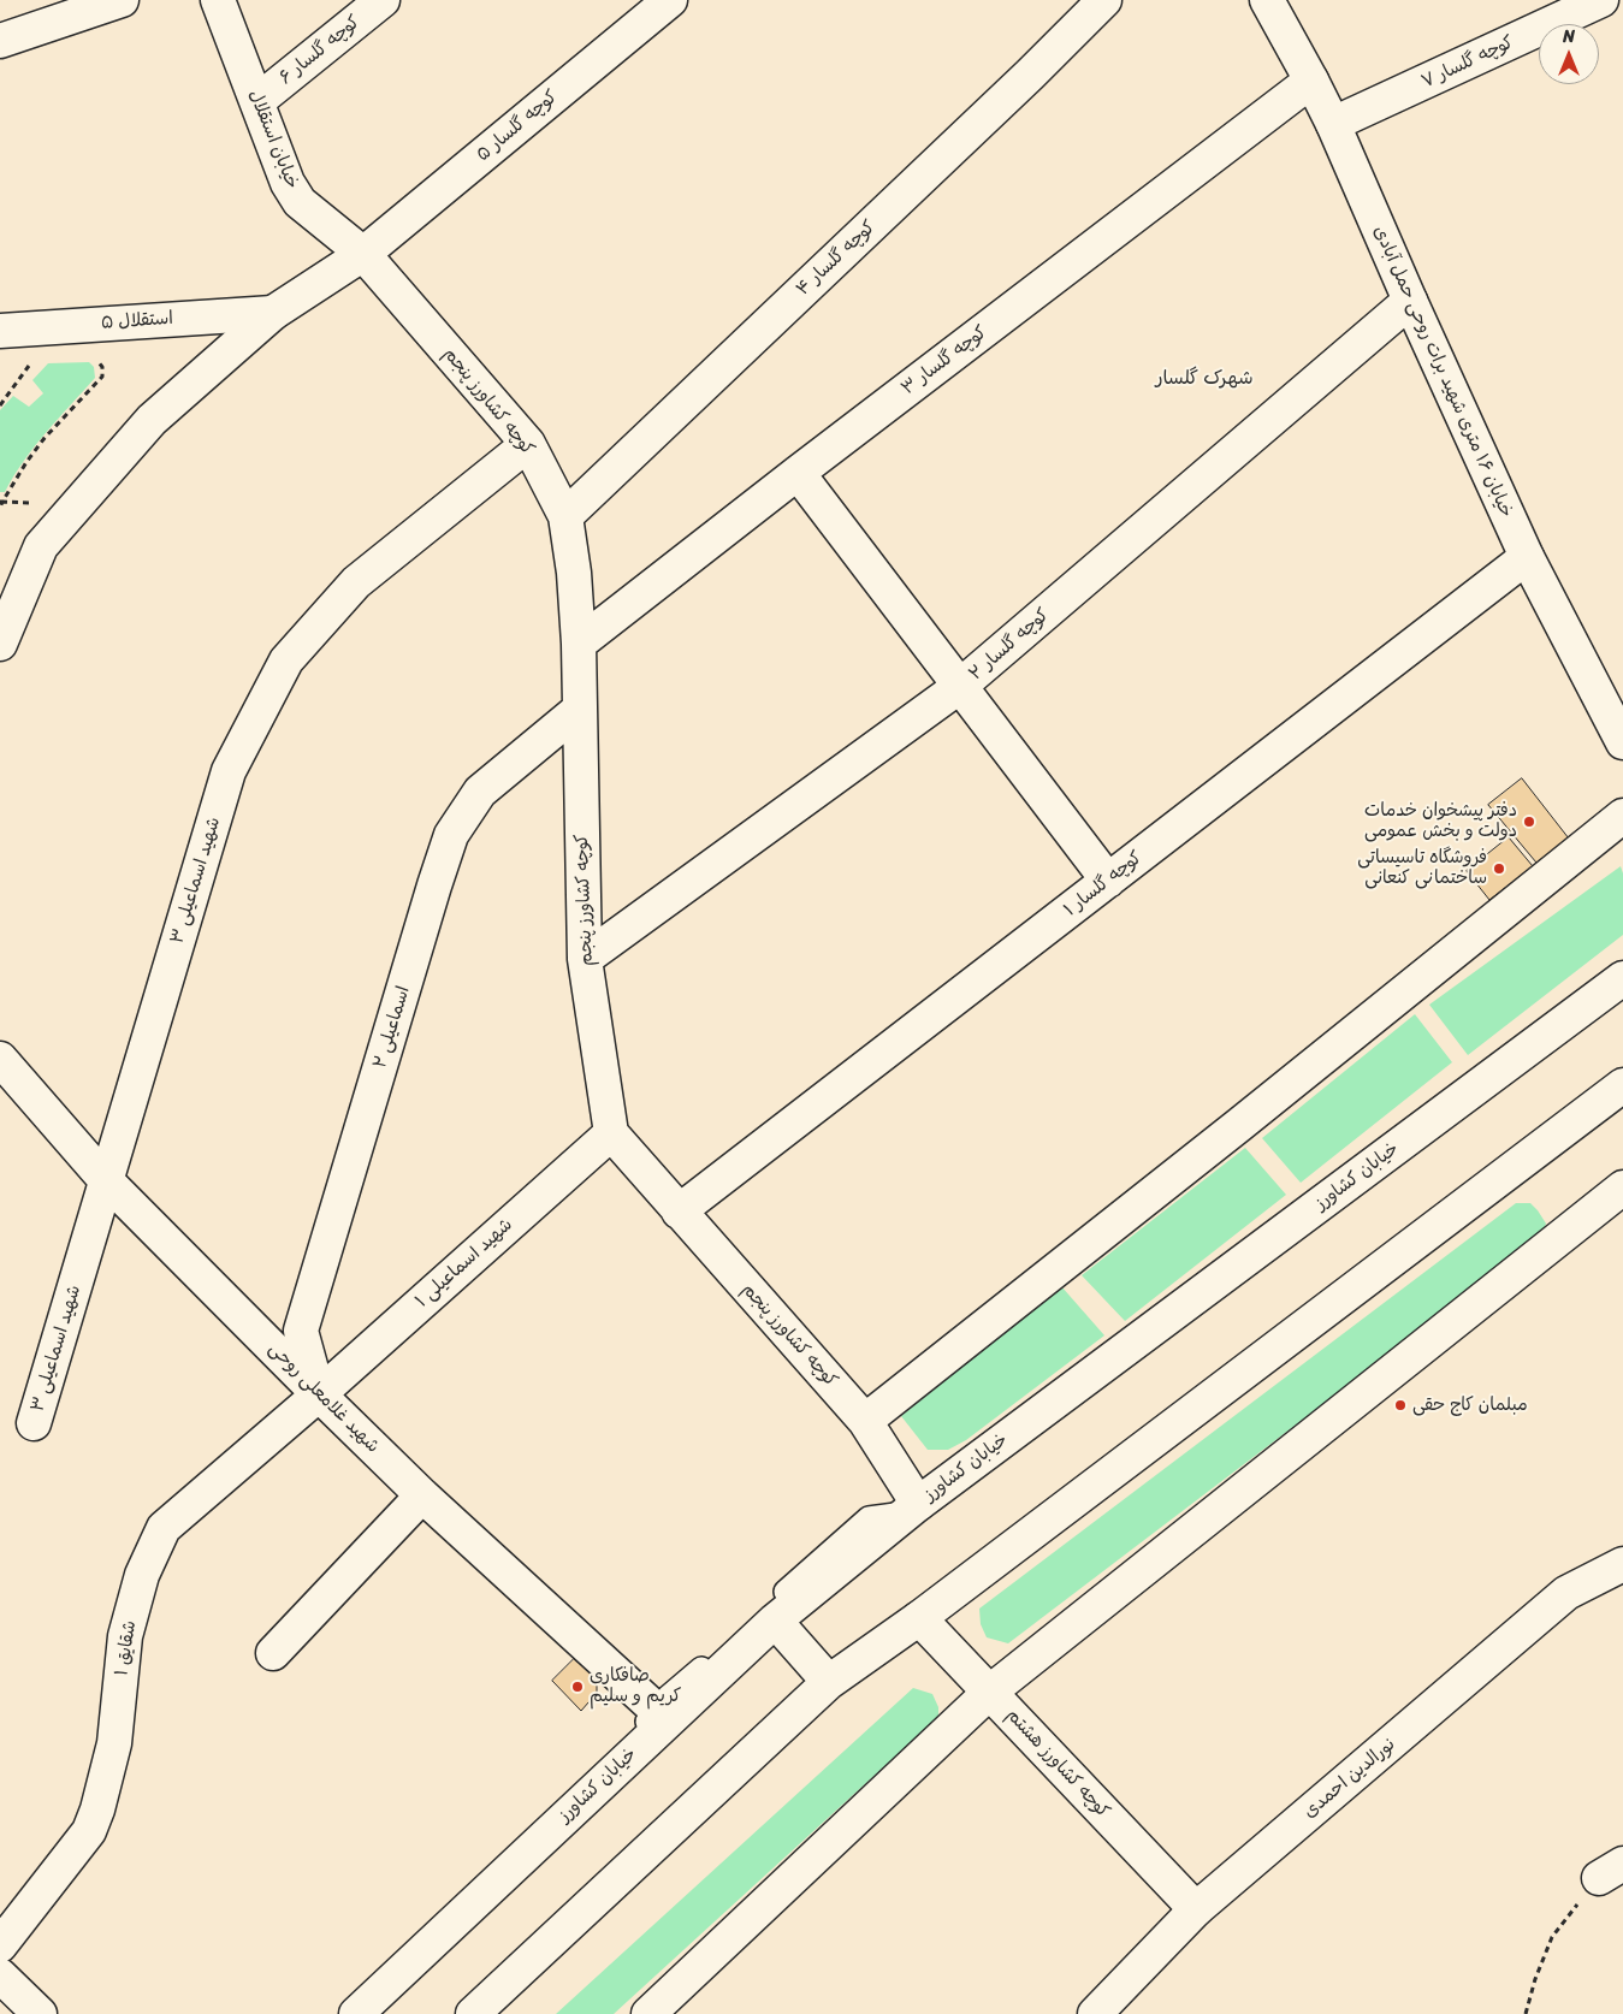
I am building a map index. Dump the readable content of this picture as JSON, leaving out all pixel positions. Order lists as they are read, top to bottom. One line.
{"streets":{"street":["کوچه گلسار ۶","کوچه گلسار ۷","کوچه گلسار ۵","خیابان استقلال","کوچه گلسار ۴","استقلال ۵","کوچه گلسار ۳","خیابان ۱۶ متری شهید برات روحی حمل آبادی","کوچه کشاورز پنجم","کوچه گلسار ۲","شهید اسماعیلی ۳","کوچه گلسار ۱","اسماعیلی ۲","خیابان کشاورز","شهید اسماعیلی ۱","شهید غلامعلی روحی","شقایق ۱","کوچه کشاورز هشتم","نورالدین احمدی"]},"crossings":[["کوچه گلسار ۶","خیابان استقلال"],["کوچه گلسار ۷","خیابان ۱۶ متری شهید برات روحی حمل آبادی"],["کوچه گلسار ۵","خیابان استقلال"],["کوچه گلسار ۵","استقلال ۵"],["کوچه گلسار ۵","کوچه کشاورز پنجم"],["خیابان استقلال","کوچه کشاورز پنجم"],["کوچه گلسار ۴","کوچه کشاورز پنجم"],["کوچه گلسار ۳","خیابان ۱۶ متری شهید برات روحی حمل آبادی"],["کوچه گلسار ۳","کوچه کشاورز پنجم"],["خیابان ۱۶ متری شهید برات روحی حمل آبادی","کوچه گلسار ۲"],["خیابان ۱۶ متری شهید برات روحی حمل آبادی","کوچه گلسار ۱"],["کوچه کشاورز پنجم","کوچه گلسار ۲"],["کوچه کشاورز پنجم","شهید اسماعیلی ۳"],["کوچه کشاورز پنجم","کوچه گلسار ۱"],["کوچه کشاورز پنجم","اسماعیلی ۲"],["کوچه کشاورز پنجم","خیابان کشاورز"],["کوچه کشاورز پنجم","شهید اسماعیلی ۱"],["شهید اسماعیلی ۳","شهید غلامعلی روحی"],["اسماعیلی ۲","شهید اسماعیلی ۱"],["اسماعیلی ۲","شهید غلامعلی روحی"],["اسماعیلی ۲","شقایق ۱"],["خیابان کشاورز","شهید غلامعلی روحی"],["شهید اسماعیلی ۱","شهید غلامعلی روحی"],["شهید اسماعیلی ۱","شقایق ۱"],["شهید غلامعلی روحی","شقایق ۱"],["کوچه کشاورز هشتم","نورالدین احمدی"]],"districts":["شهرک گلسار"],"places":["دفتر پیشخوان خدمات دولت و بخش عمومی","فروشگاه تاسیساتی ساختمانی کنعانی","مبلمان کاج حقی","صافکاری کریم و سلیم"],"north":"top"}
